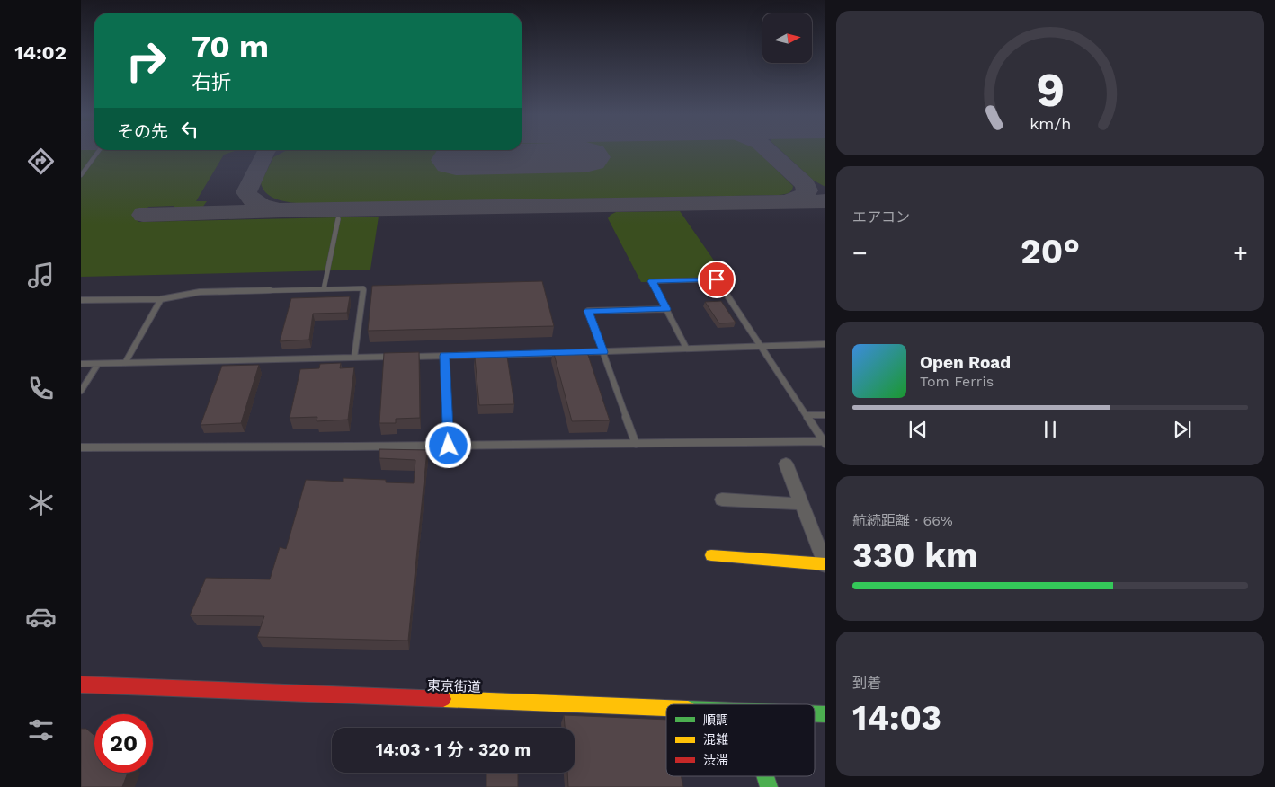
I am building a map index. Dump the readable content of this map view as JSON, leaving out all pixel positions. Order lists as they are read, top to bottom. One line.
{"streets":{"main road":["東京街道"]},"legend":["順調","混雑","渋滞"],"north":"right","page":{"tabs":"14:02","turn":["70 m","右折"],"then":"その先","tile":["エアコン",["航続距離 · 66%","330 km"],["到着","14:03"]],"heat":["−","20°","+"],"song":["Open Road","Tom Ferris"],"limit":"20","trip":"14:03 · 1 分 · 320 m","gauge":["9","km/h"]}}
